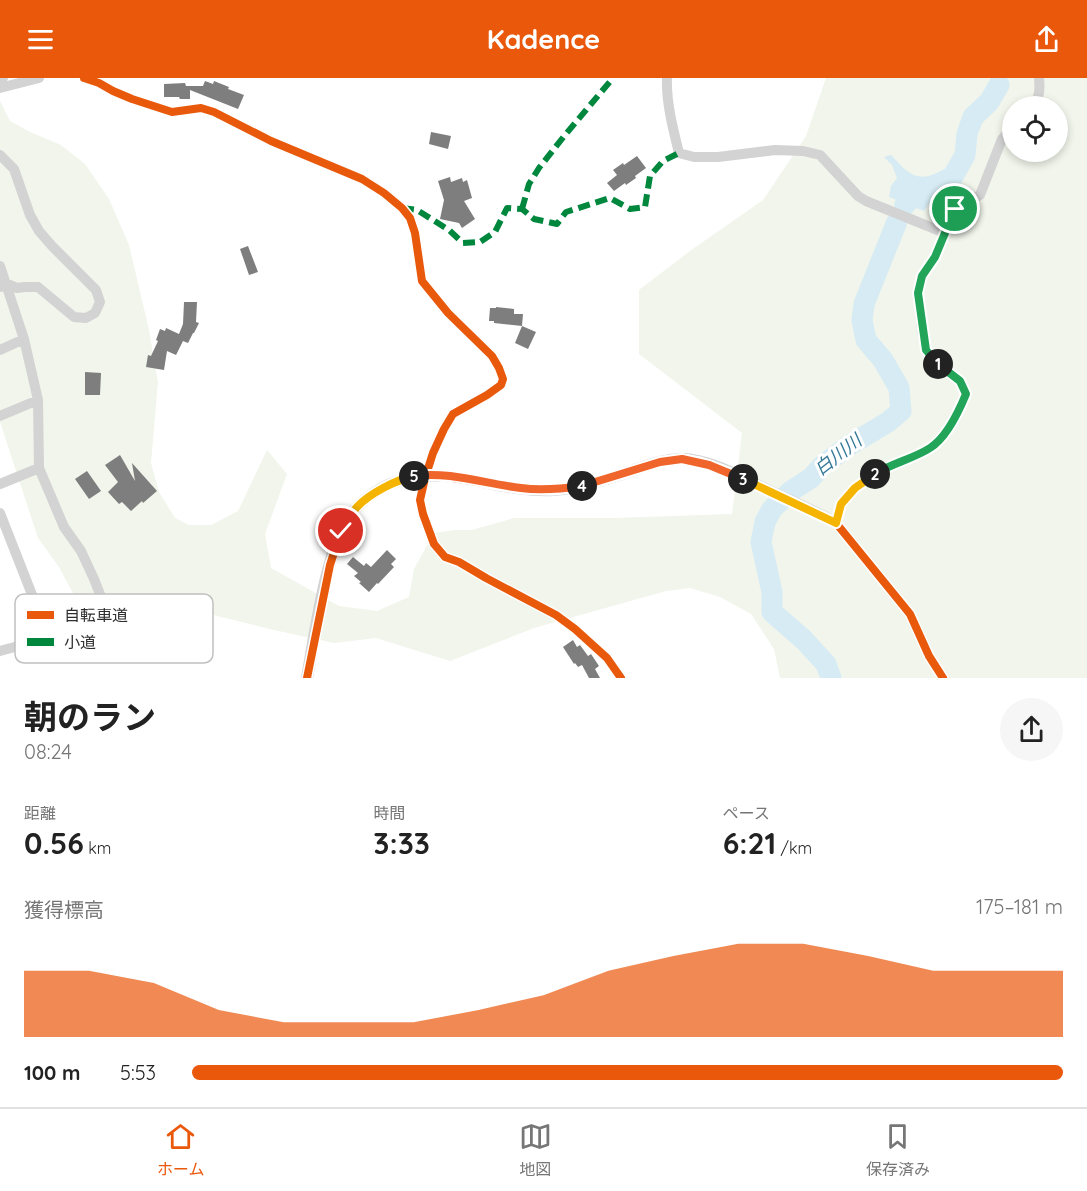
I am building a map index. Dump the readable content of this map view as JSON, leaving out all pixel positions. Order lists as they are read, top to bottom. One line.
{"water":["白川川"],"legend":["自転車道","小道"],"page":{"header":"Kadence","pins":["1","2","5","3","4"],"heading":["朝のラン","08:24"],"stats":[["距離","0.56 km"],["時間","3:33"],["ペース","6:21 /km"]],"chart":["獲得標高","175–181 m"],"list":[{"name":"100 m","note":"5:53"}],"tabs":["ホーム","地図","保存済み"]}}
